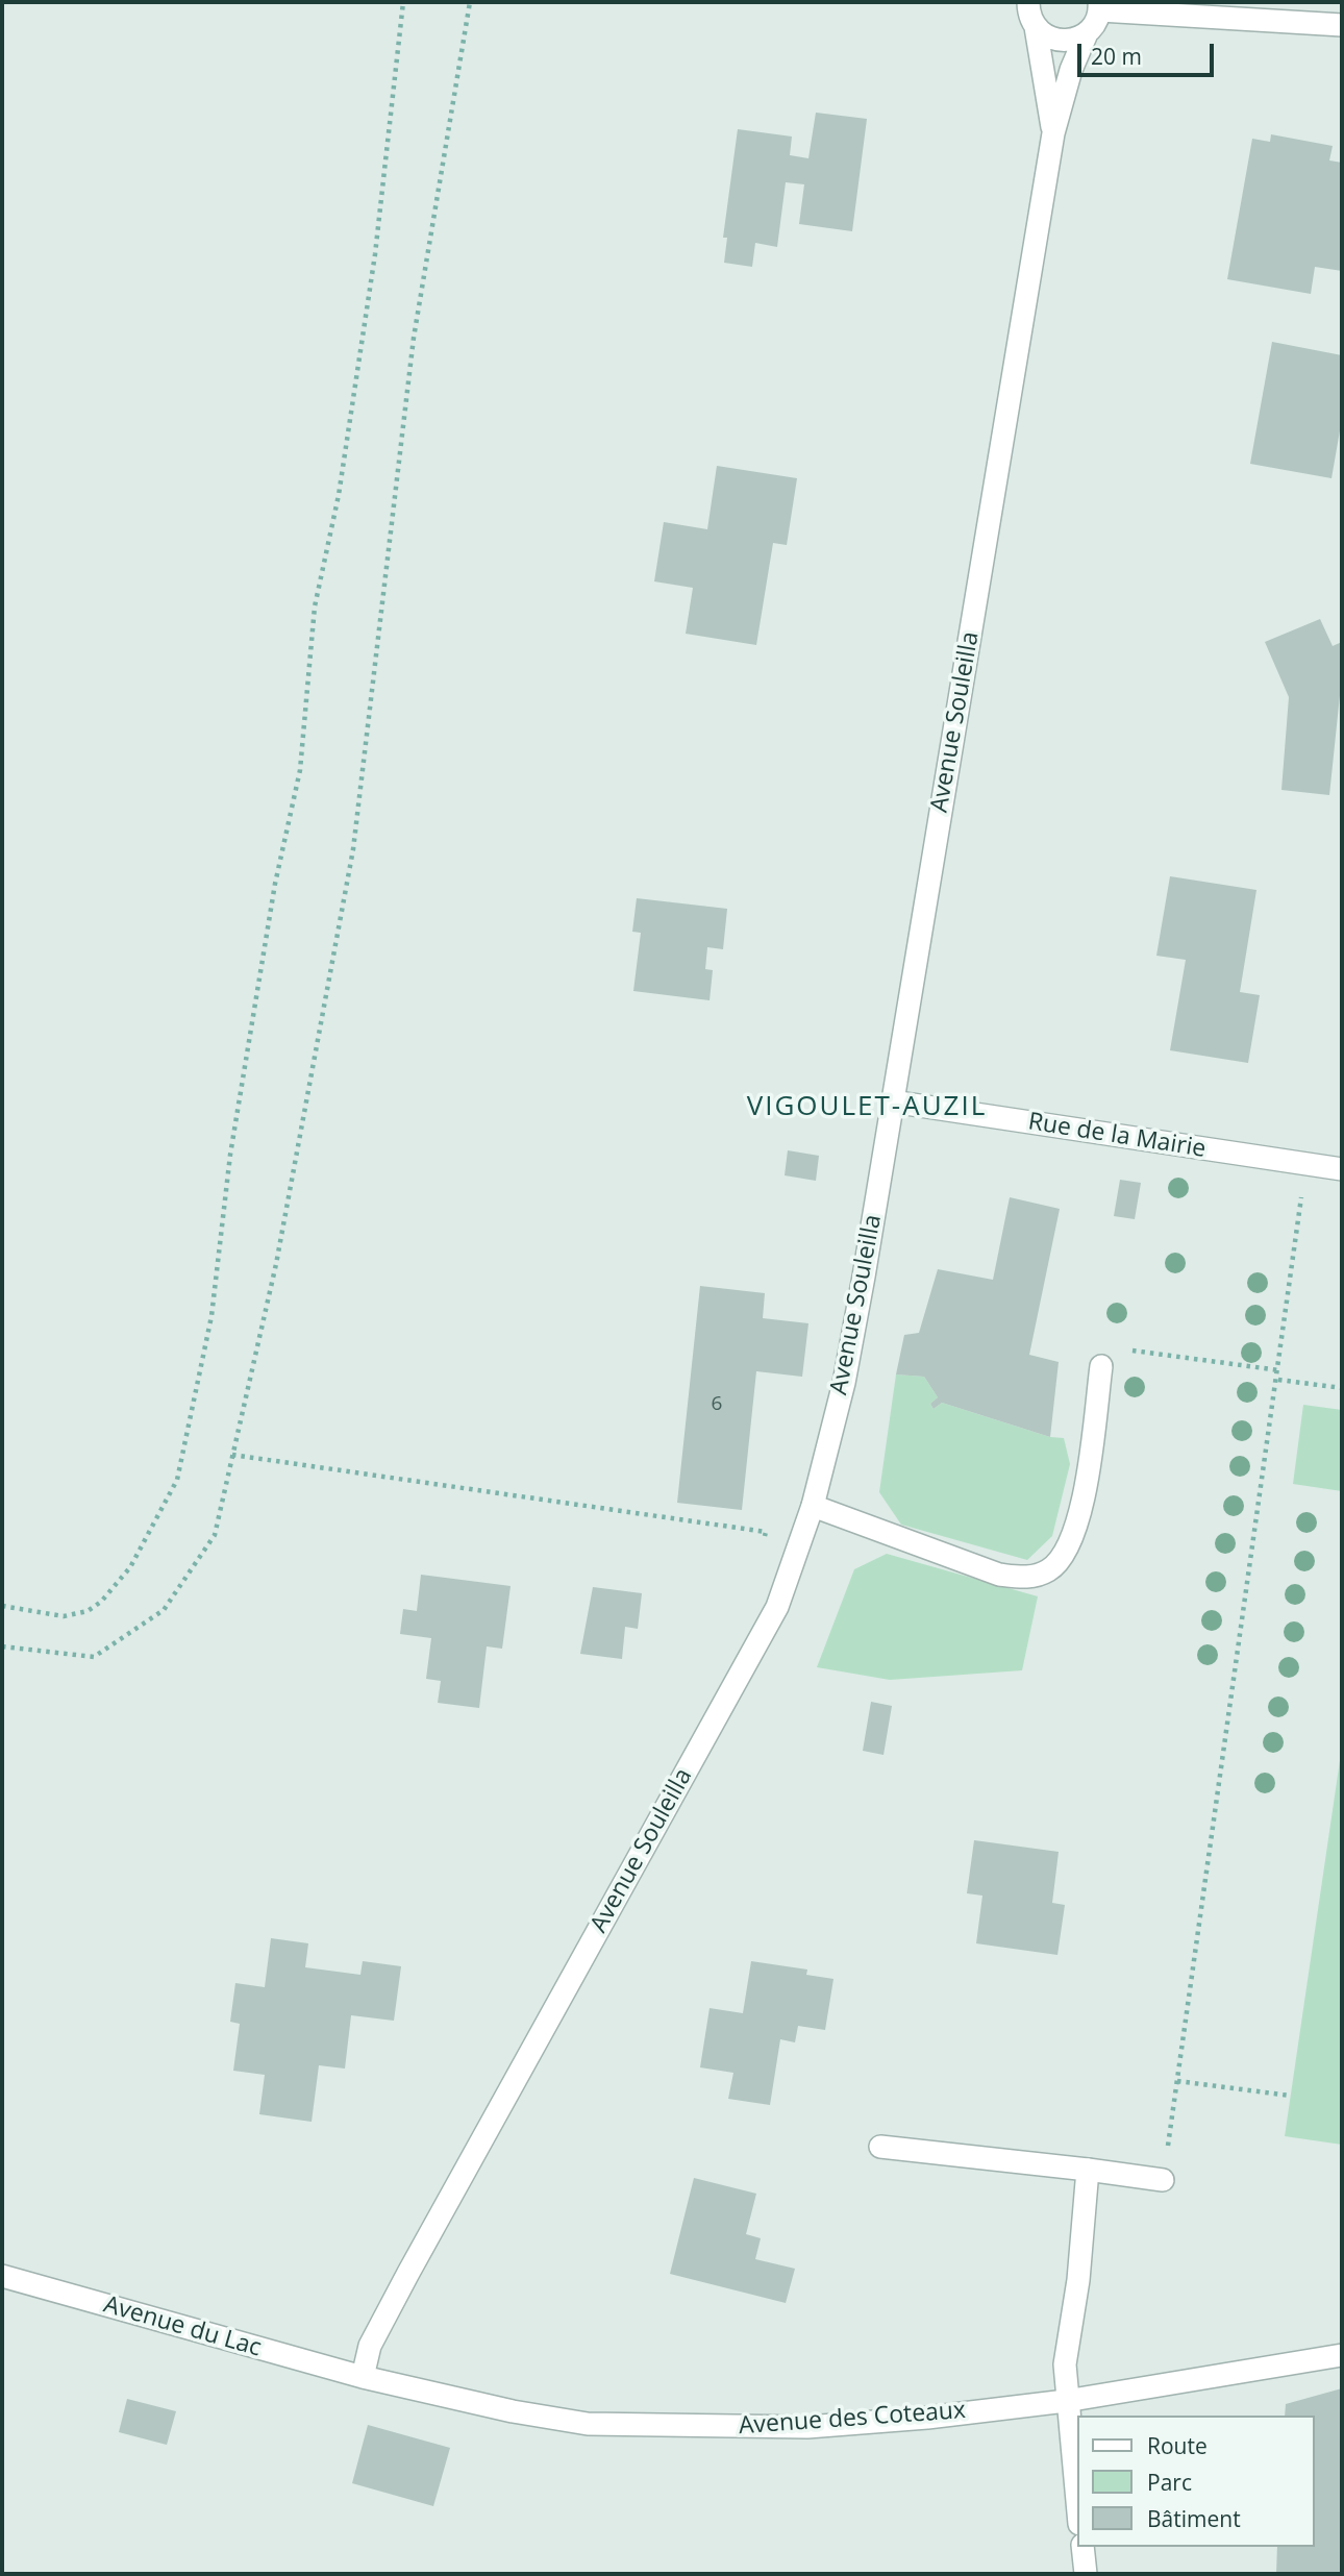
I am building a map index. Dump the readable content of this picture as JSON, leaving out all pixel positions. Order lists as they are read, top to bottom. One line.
{"streets":{"street":["Avenue Souleilla","Rue de la Mairie","Avenue du Lac","Avenue des Coteaux"]},"crossings":[["Avenue Souleilla","Rue de la Mairie"],["Avenue Souleilla","Avenue du Lac"],["Avenue Souleilla","Avenue des Coteaux"],["Avenue du Lac","Avenue des Coteaux"]],"districts":["VIGOULET-AUZIL"],"house_numbers":["6"],"legend":["Route","Parc","Bâtiment"],"scale_bar":"20 m"}
